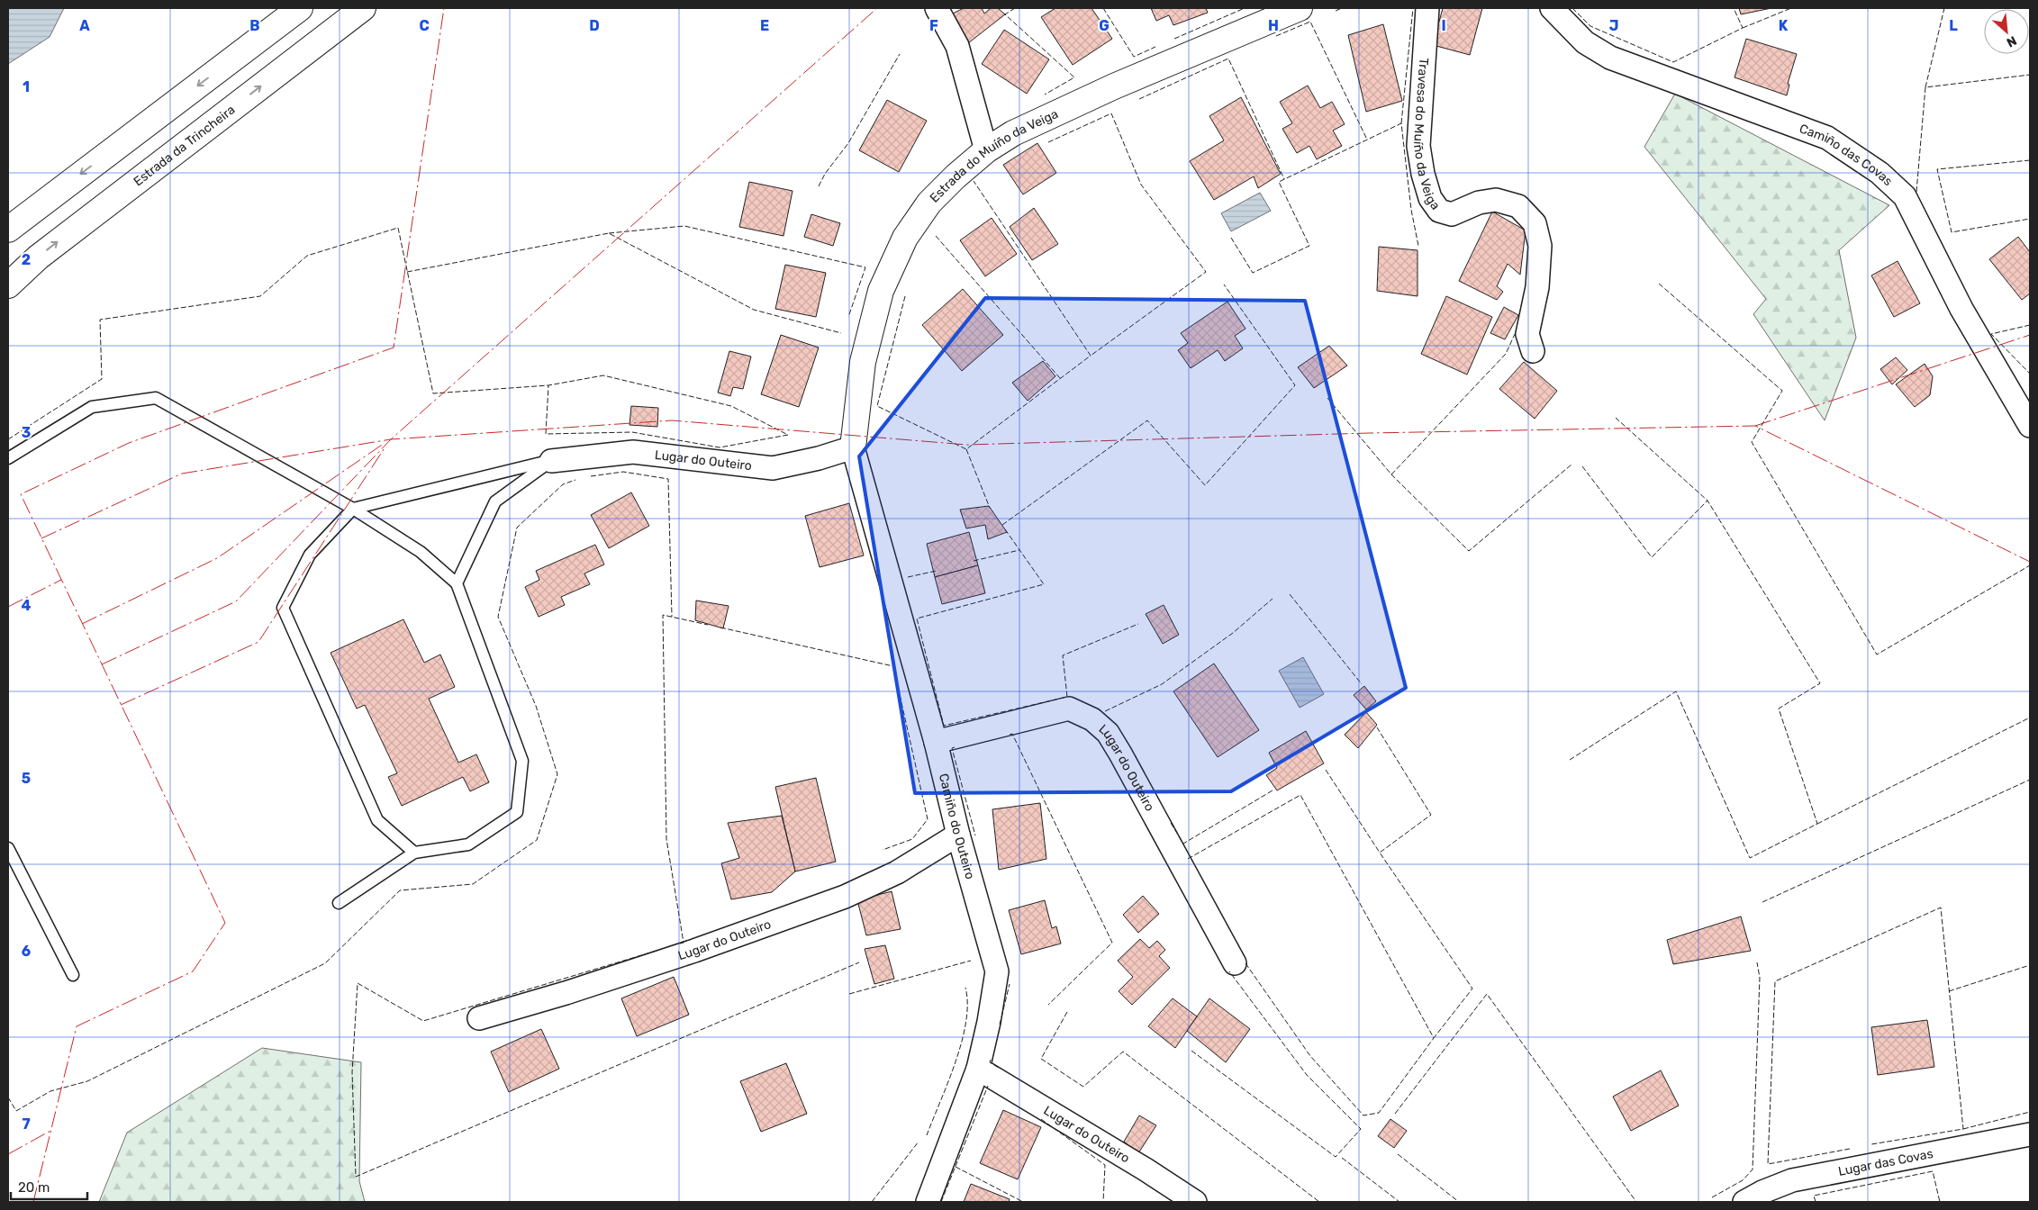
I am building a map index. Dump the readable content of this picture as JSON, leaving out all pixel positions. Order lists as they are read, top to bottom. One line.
{"streets":{"main road":["Estrada da Trincheira","Estrada do Muíño da Veiga"],"street":["Travesa do Muíño da Veiga","Camiño das Covas","Lugar do Outeiro","Camiño do Outeiro","Lugar das Covas"]},"crossings":[["Estrada do Muíño da Veiga","Lugar do Outeiro"],["Estrada do Muíño da Veiga","Camiño do Outeiro"],["Lugar do Outeiro","Camiño do Outeiro"]],"scale_bar":"20 m","north":"bottom right","grid":{"columns":["A","B","C","D","E","F","G","H","I","J","K","L"],"rows":["1","2","3","4","5","6","7"]}}
